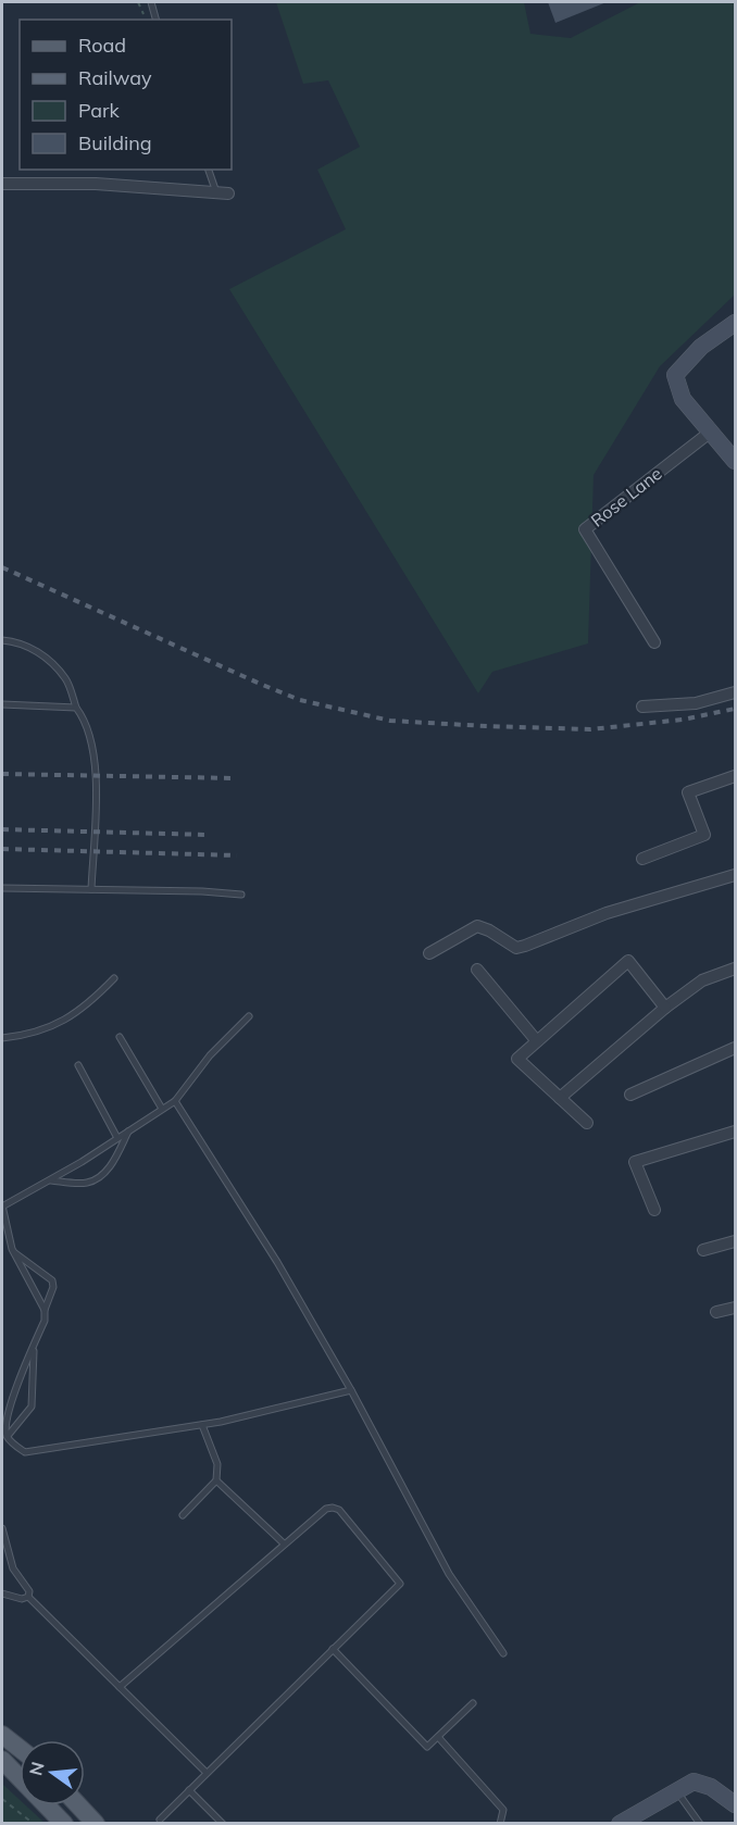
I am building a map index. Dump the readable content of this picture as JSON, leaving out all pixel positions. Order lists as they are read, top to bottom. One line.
{"streets":{"street":["Rose Lane"]},"legend":["Road","Railway","Park","Building"],"north":"left"}
